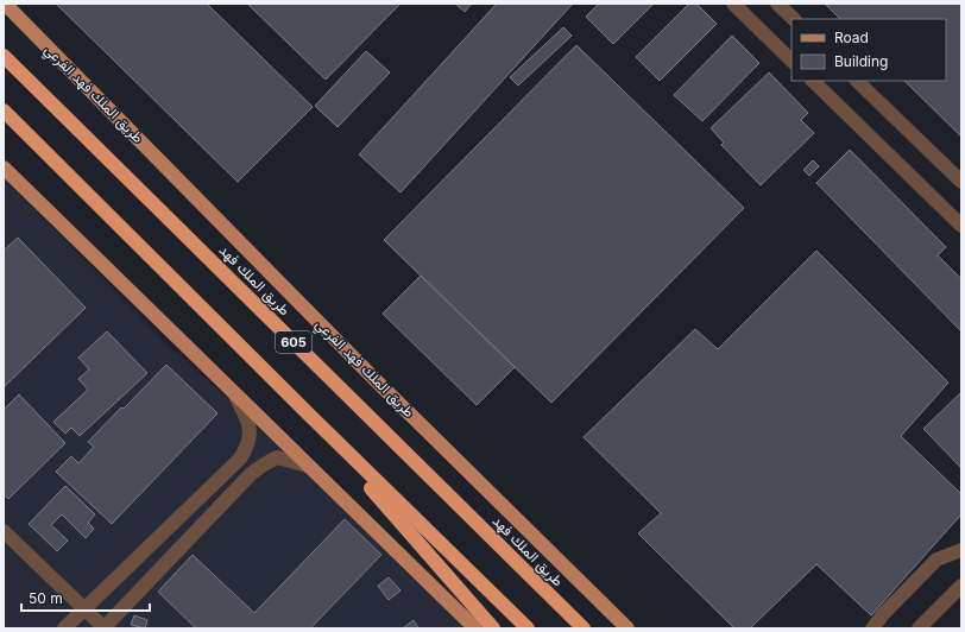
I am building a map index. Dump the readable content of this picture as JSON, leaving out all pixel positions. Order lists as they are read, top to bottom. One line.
{"streets":{"highway":["طريق الملك فهد","605"],"main road":["طريق الملك فهد الفرعي"]},"legend":["Road","Building"],"scale_bar":"50 m"}
